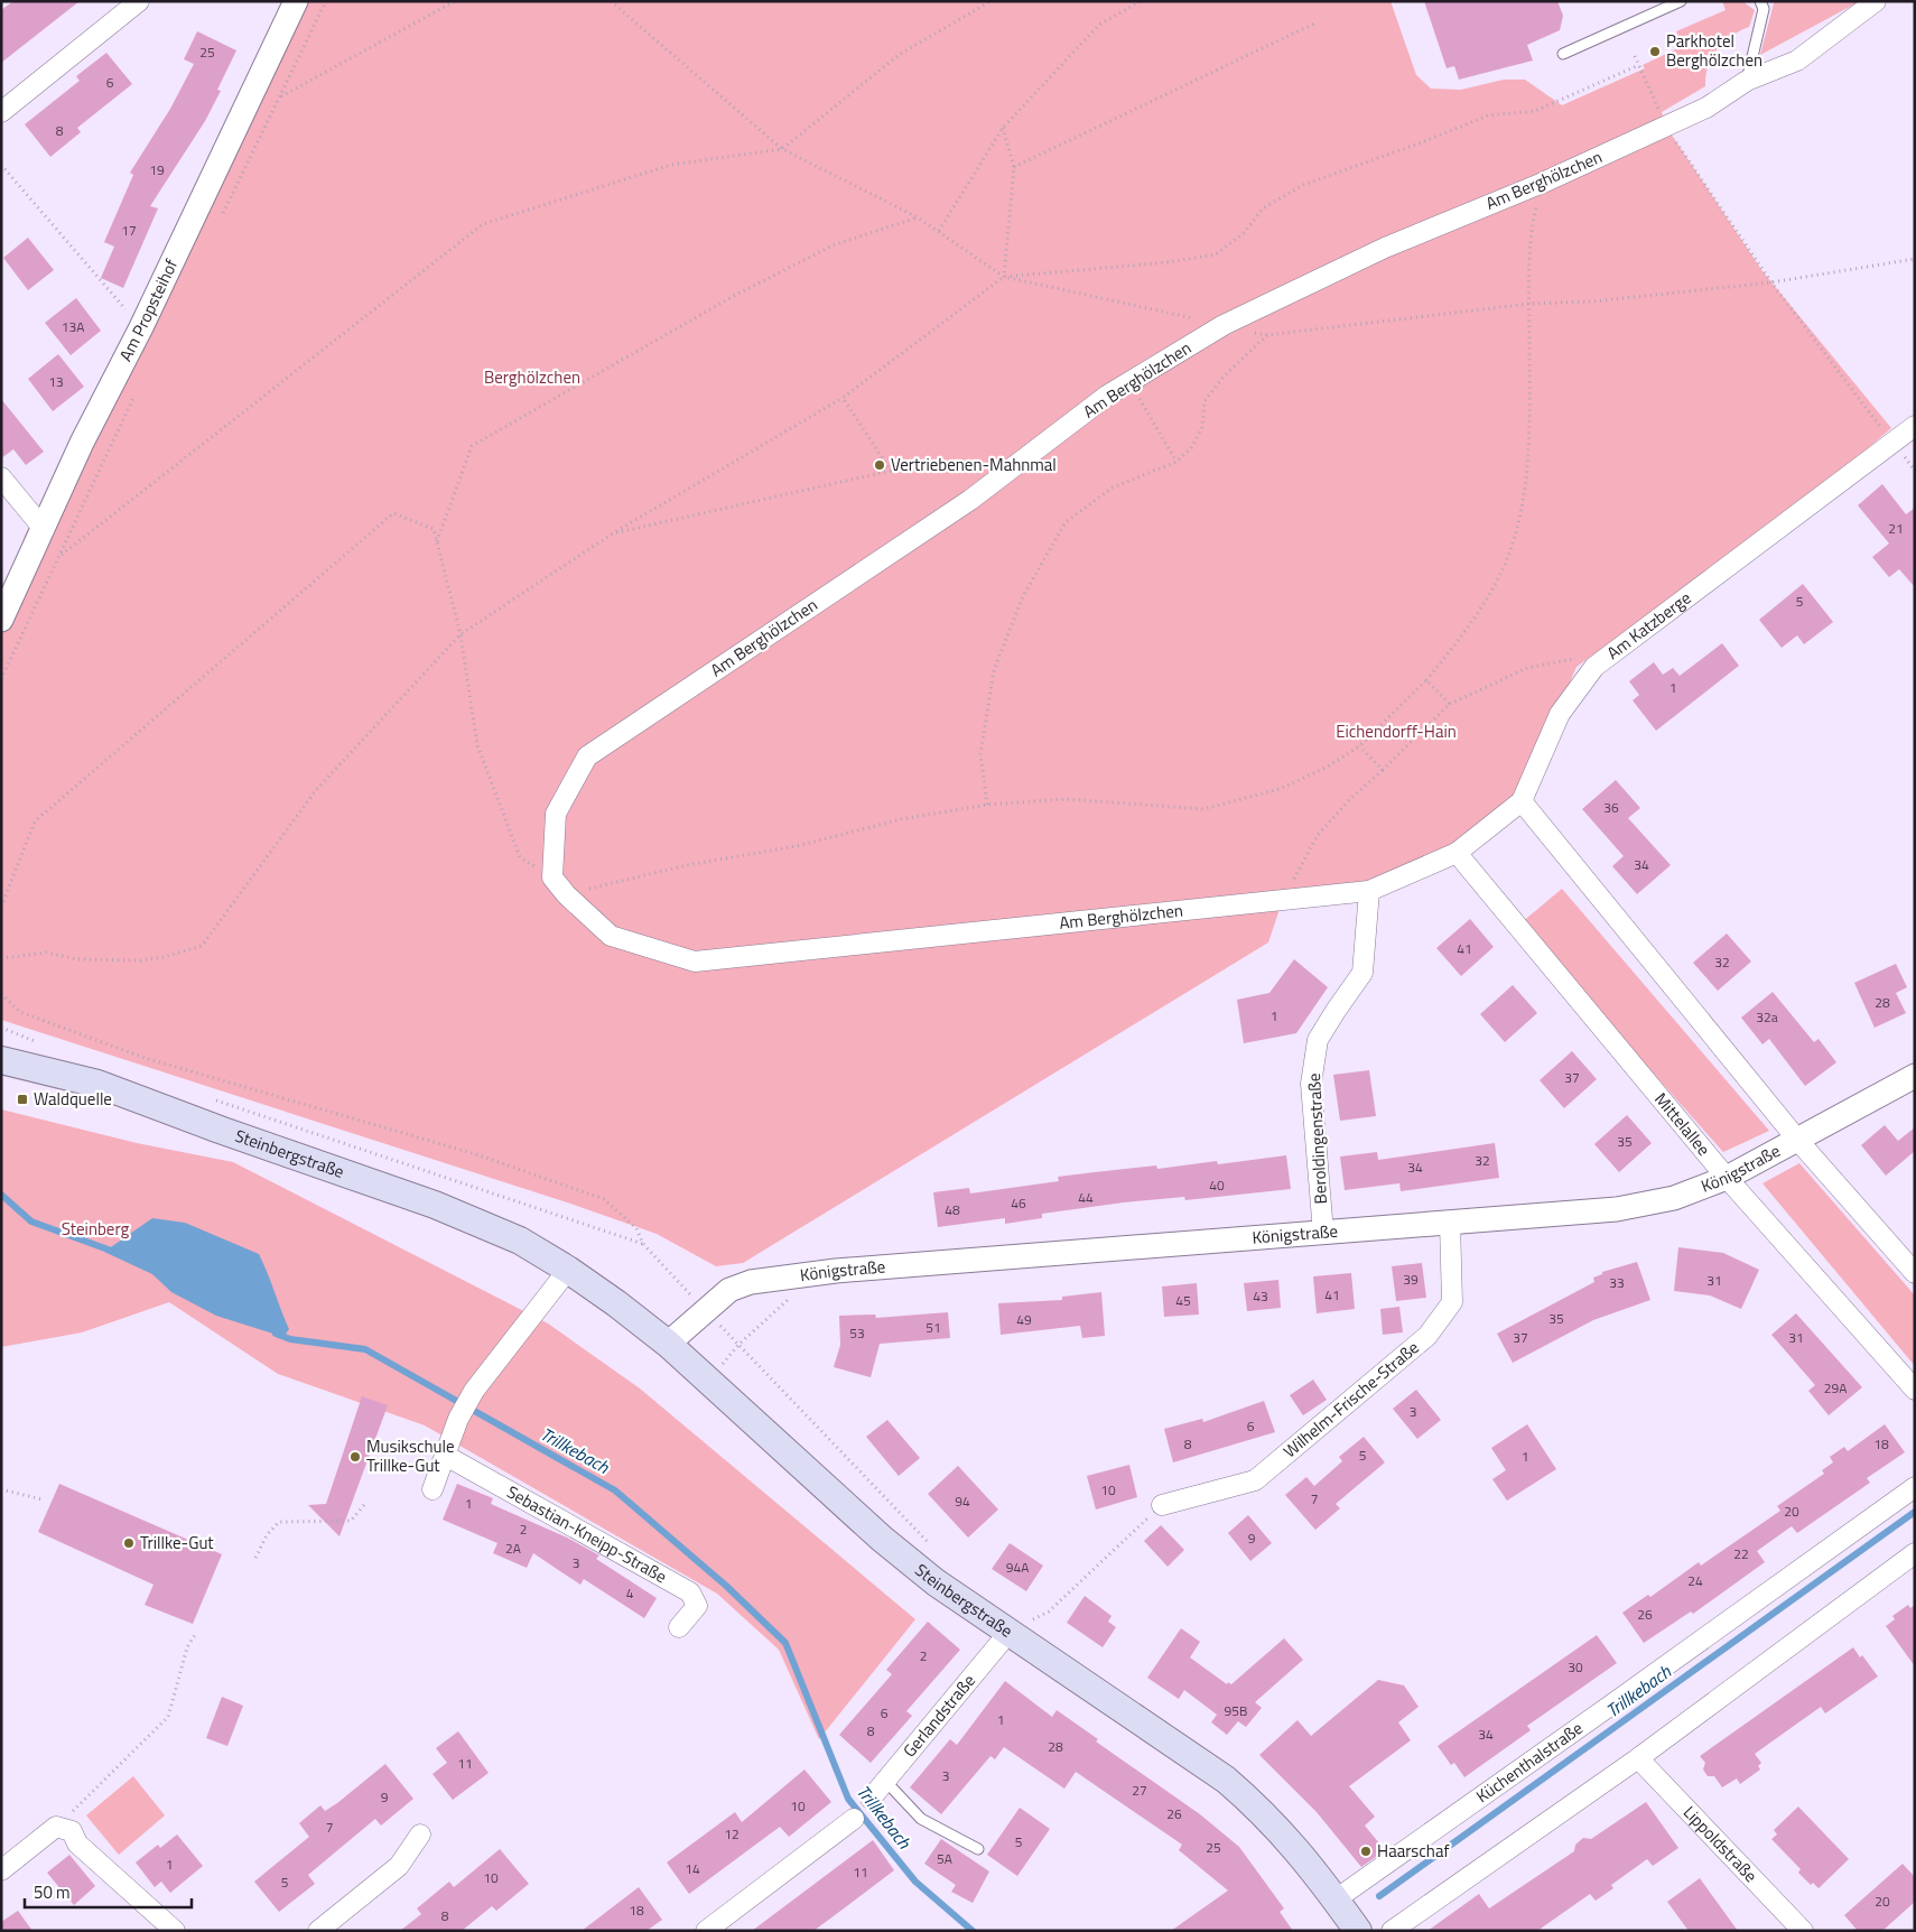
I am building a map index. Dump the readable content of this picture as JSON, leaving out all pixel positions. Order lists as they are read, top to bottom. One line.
{"streets":{"main road":["Steinbergstraße"],"street":["Am Berghölzchen","Am Propsteihof","Am Katzberge","Mittelallee","Beroldingenstraße","Königstraße","Wilhelm-Frische-Straße","Sebastian-Kneipp-Straße","Gerlandstraße","Küchenthalstraße","Lippoldstraße"]},"crossings":[["Am Berghölzchen","Am Katzberge"],["Am Berghölzchen","Mittelallee"],["Am Berghölzchen","Beroldingenstraße"],["Am Katzberge","Mittelallee"],["Mittelallee","Königstraße"],["Beroldingenstraße","Königstraße"],["Steinbergstraße","Königstraße"],["Steinbergstraße","Gerlandstraße"],["Steinbergstraße","Küchenthalstraße"],["Königstraße","Wilhelm-Frische-Straße"]],"water":["Trillkebach"],"parks":["Berghölzchen","Eichendorff-Hain","Steinberg"],"places":{"other":["Parkhotel Berghölzchen","Vertriebenen-Mahnmal","Musikschule Trillke-Gut","Trillke-Gut","Haarschaf"],"transit":["Waldquelle"]},"house_numbers":["25","6","8","19","17","13A","13","21","5","1","36","34","41","32","28","1","32a","37","35","32","34","40","44","46","48","39","31","33","41","43","45","35","49","51","53","37","31","29A","3","6","8","18","5","1","10","7","94","1","20","2","9","2A","22","3","94A","24","4","26","2","30","95B","6","1","8","34","28","11","3","27","9","10","26","7","12","5","25","5A","1","14","11","10","5","20","18","8"],"scale_bar":"50 m"}
